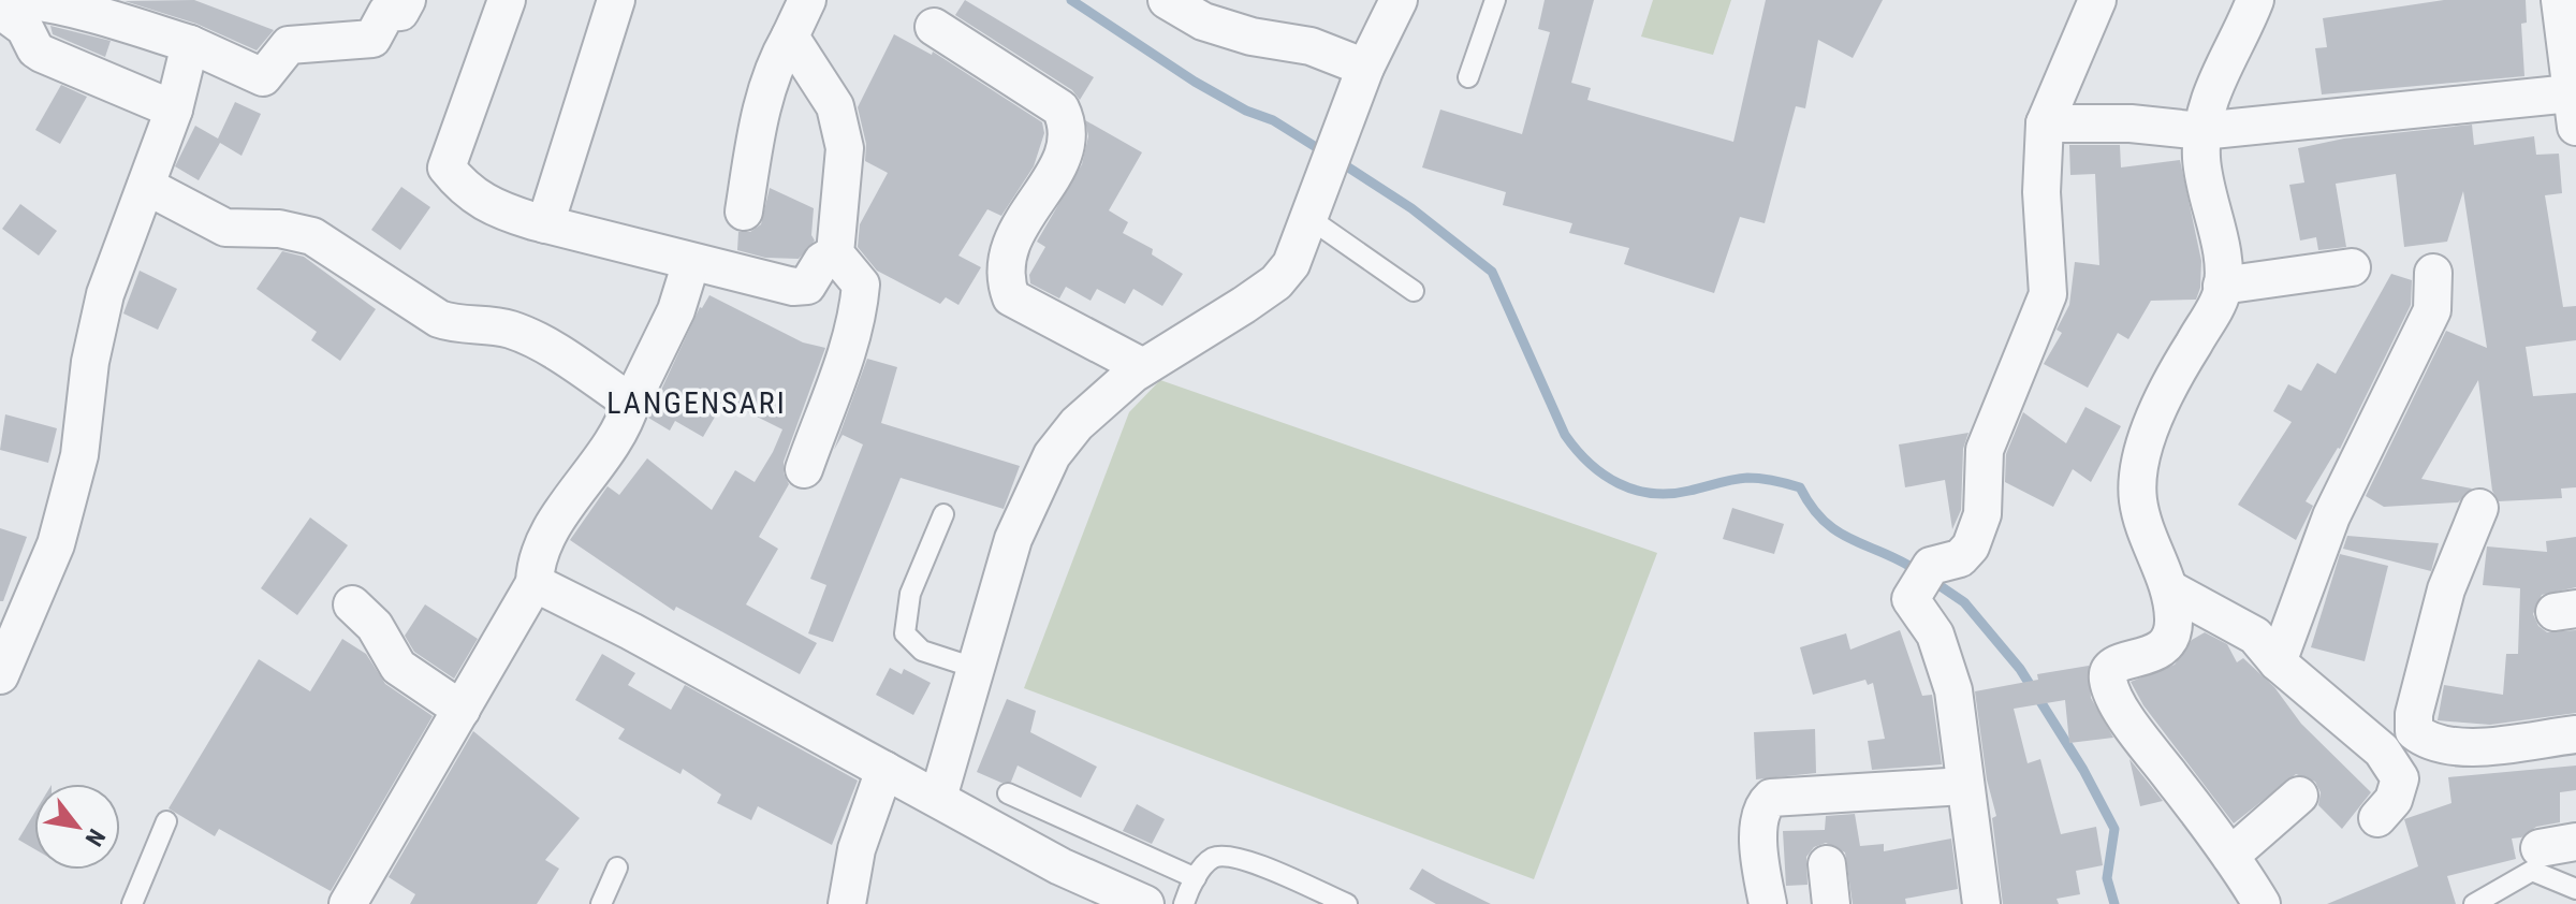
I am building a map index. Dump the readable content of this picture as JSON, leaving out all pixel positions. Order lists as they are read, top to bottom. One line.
{"districts":["LANGENSARI"],"north":"bottom right"}
